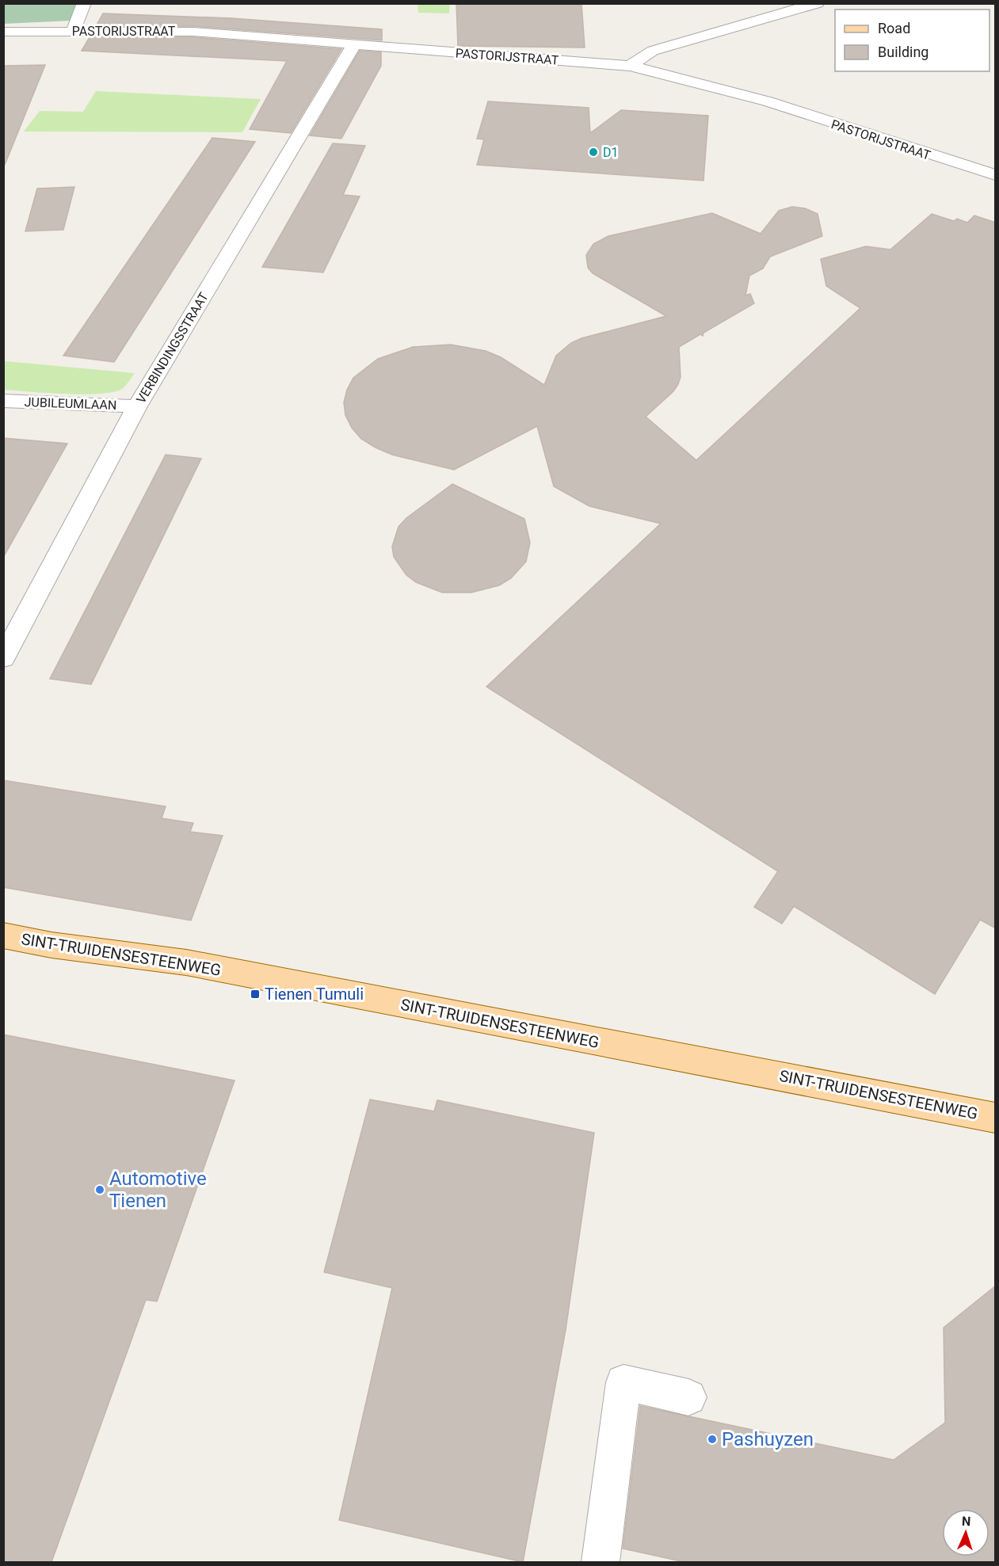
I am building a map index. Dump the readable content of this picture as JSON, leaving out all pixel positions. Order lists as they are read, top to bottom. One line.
{"streets":{"main road":["SINT-TRUIDENSESTEENWEG"],"street":["PASTORIJSTRAAT","VERBINDINGSSTRAAT","JUBILEUMLAAN"]},"crossings":[["PASTORIJSTRAAT","VERBINDINGSSTRAAT"],["VERBINDINGSSTRAAT","JUBILEUMLAAN"]],"places":{"other":["D1","Automotive Tienen","Pashuyzen"],"transit":["Tienen Tumuli"]},"legend":["Road","Building"],"north":"top"}
